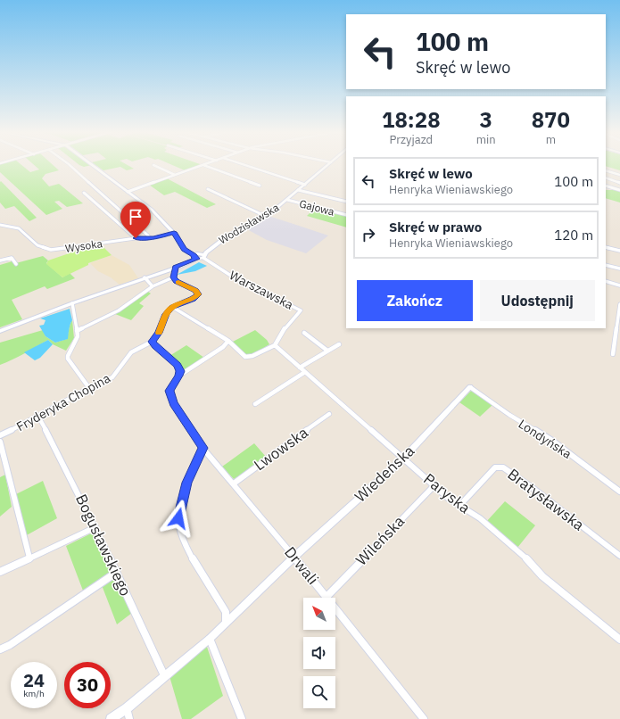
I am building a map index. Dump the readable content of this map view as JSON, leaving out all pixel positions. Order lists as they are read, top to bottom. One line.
{"streets":{"street":["Gajowa","Wodzisławska","Wysoka","Warszawska","Fryderyka Chopina","Londyńska","Lwowska","Wiedeńska","Paryska","Bratysławska","Wileńska","Bogusławskiego","Drwali"]},"crossings":[["Gajowa","Wodzisławska"],["Wodzisławska","Warszawska"],["Warszawska","Paryska"],["Fryderyka Chopina","Bogusławskiego"],["Londyńska","Wiedeńska"],["Lwowska","Drwali"],["Wiedeńska","Paryska"],["Wiedeńska","Bogusławskiego"],["Wiedeńska","Drwali"],["Paryska","Bratysławska"],["Paryska","Wileńska"],["Wileńska","Drwali"]],"north":"top left","page":{"turn":["100 m","Skręć w lewo"],"eta":["18:28","Przyjazd","3","min","870","m"],"list":[{"name":"Skręć w lewo","note":"Henryka Wieniawskiego","value":"100 m"},{"name":"Skręć w prawo","note":"Henryka Wieniawskiego","value":"120 m"}],"buttons":["Zakończ","Udostępnij"],"speed":"24 km/h","limit":"30"}}
